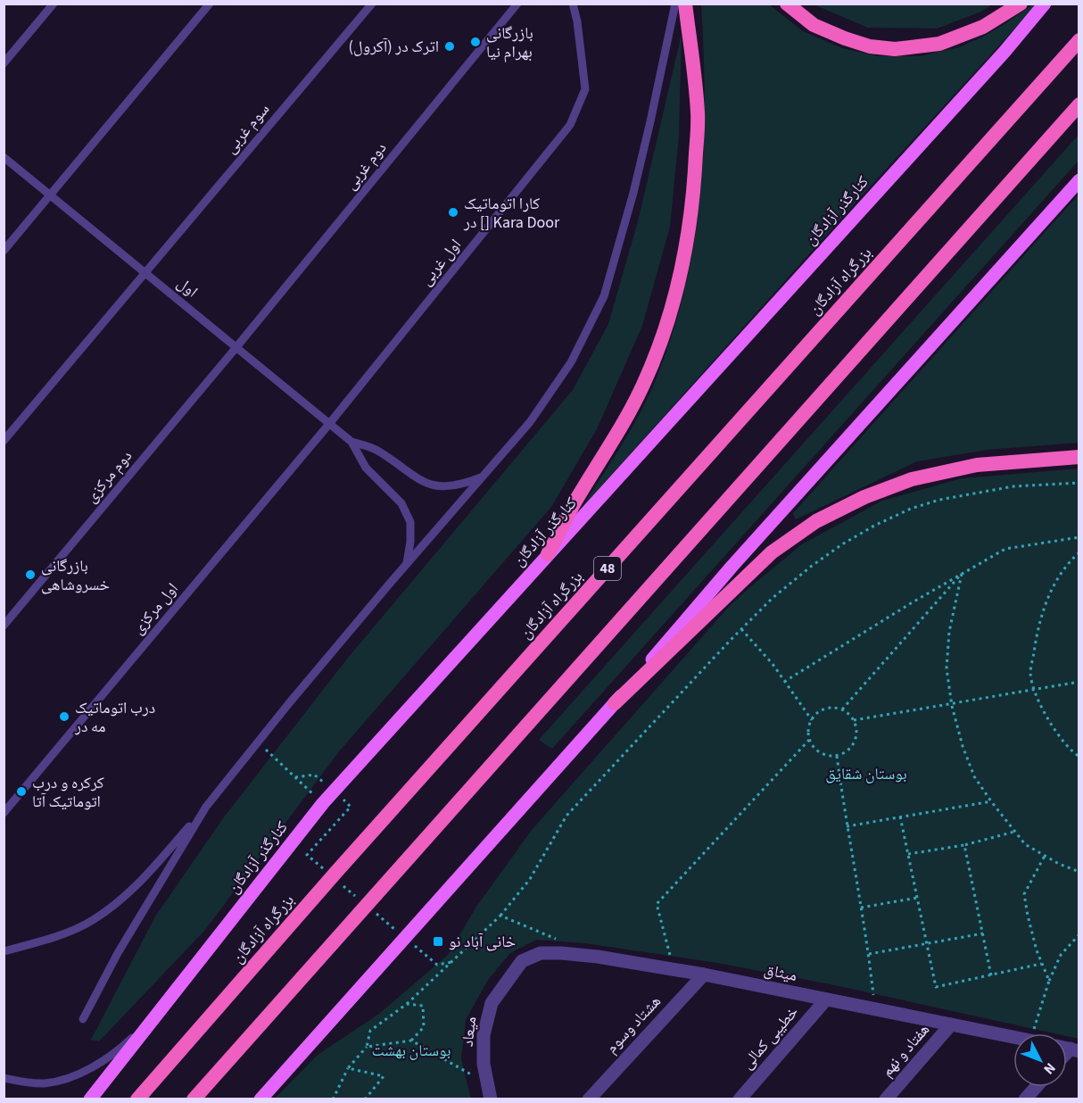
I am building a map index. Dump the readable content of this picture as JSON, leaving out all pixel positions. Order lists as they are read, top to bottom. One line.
{"streets":{"highway":["بزرگراه آزادگان","48"],"main road":["کنارگذر آزادگان"],"street":["میثاق","هشتاد وسوم","میعاد","خطیبی کمالی","هفتاد و نهم"],"lane":["سوم غربی","دوم غربی","اول غربی","اول","دوم مرکزی","اول مرکزی"]},"crossings":[["سوم غربی","اول"],["دوم غربی","اول"],["دوم غربی","دوم مرکزی"],["اول غربی","اول"],["اول غربی","اول مرکزی"],["اول","دوم مرکزی"],["اول","اول مرکزی"],["میثاق","هشتاد وسوم"],["میثاق","میعاد"],["میثاق","خطیبی کمالی"],["میثاق","هفتاد و نهم"]],"parks":["بوستان شقایق","بوستان بهشت"],"places":{"other":["بازرگانی بهرام نیا","اترک در (آکرول)","کارا اتوماتیک در [] Kara Door","بازرگانی خسروشاهی","درب اتوماتیک مه در","کرکره و درب اتوماتیک آتا"],"transit":["خانی آباد نو"]},"north":"bottom right"}
